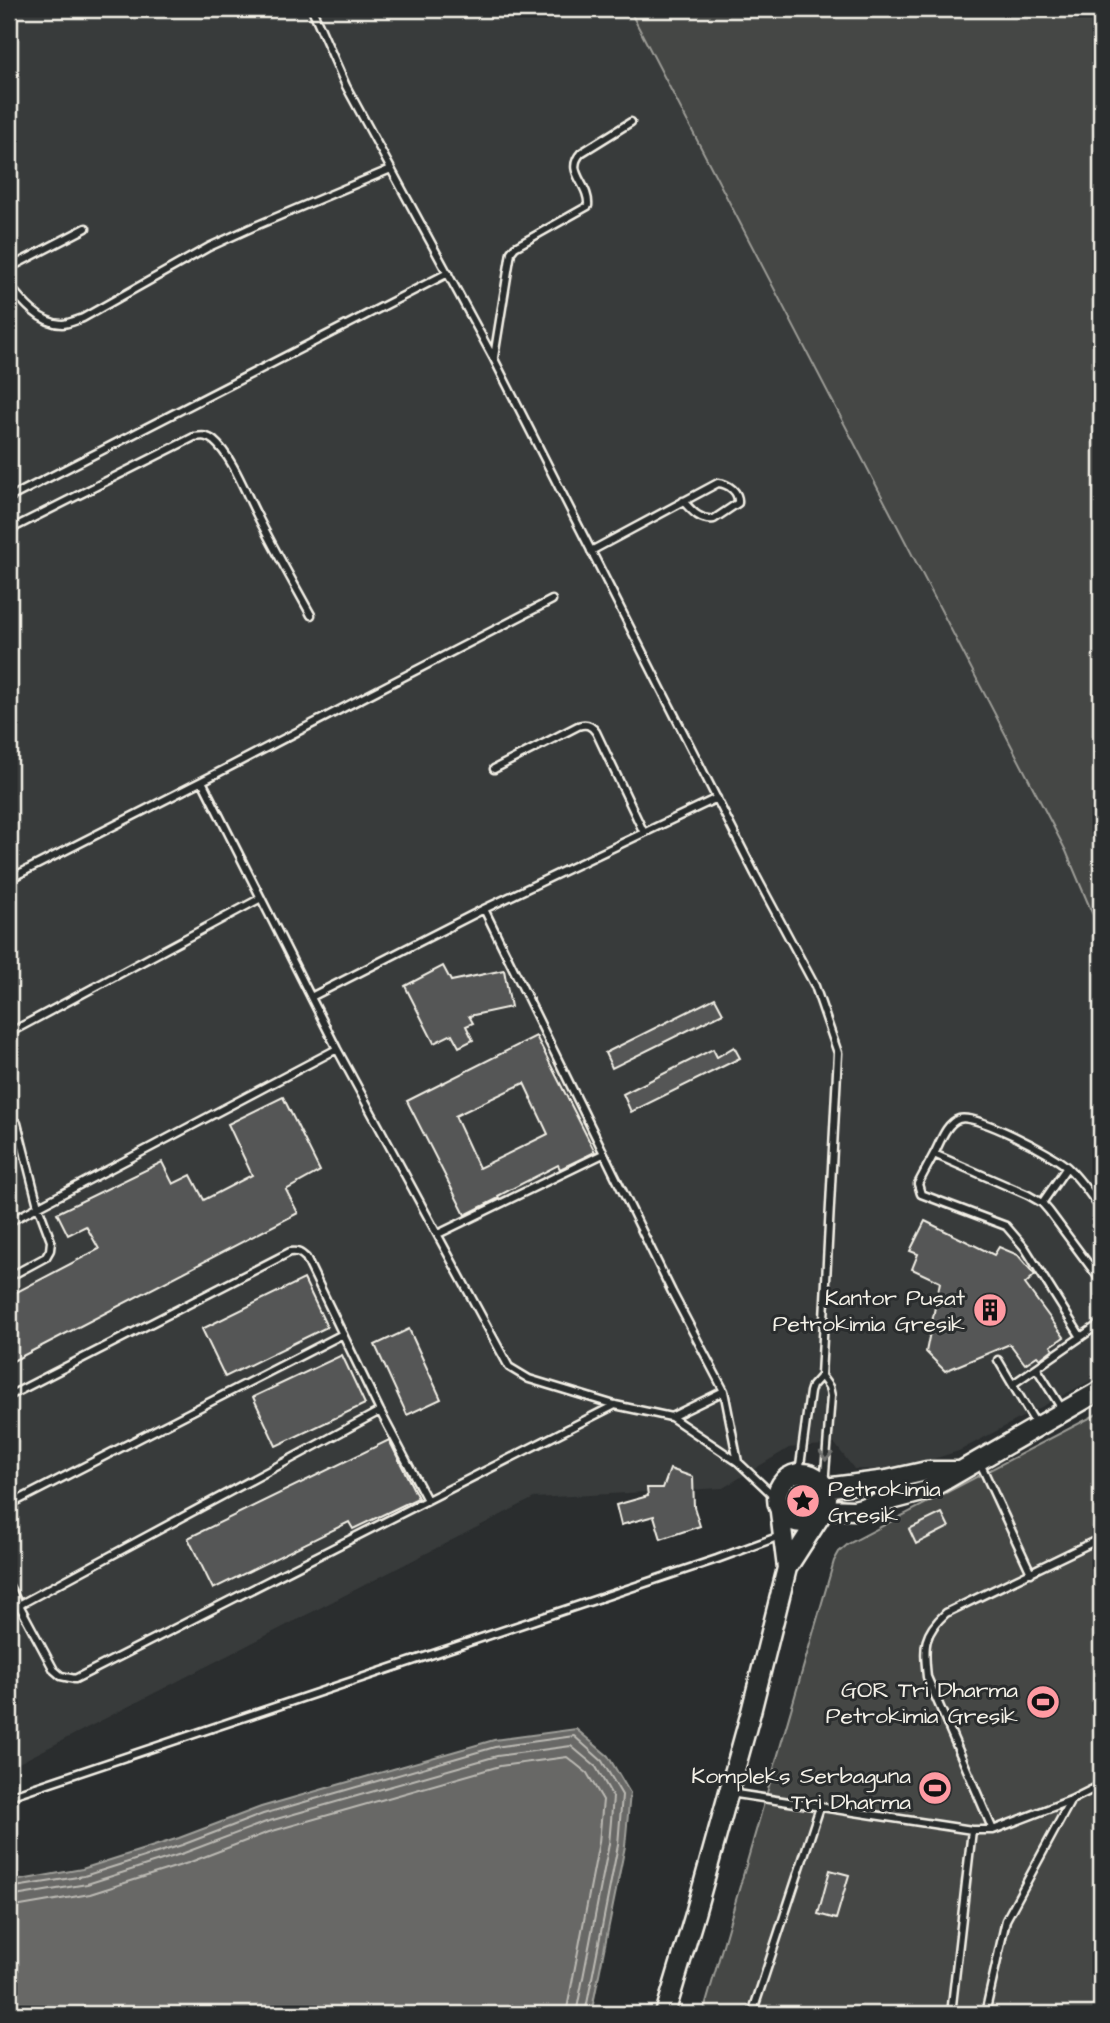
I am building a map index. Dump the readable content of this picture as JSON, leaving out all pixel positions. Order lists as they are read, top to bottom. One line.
{"places":{"building":["Kantor Pusat Petrokimia Gresik"],"place":["Petrokimia Gresik"],"sports":["GOR Tri Dharma Petrokimia Gresik","Kompleks Serbaguna Tri Dharma"]}}
